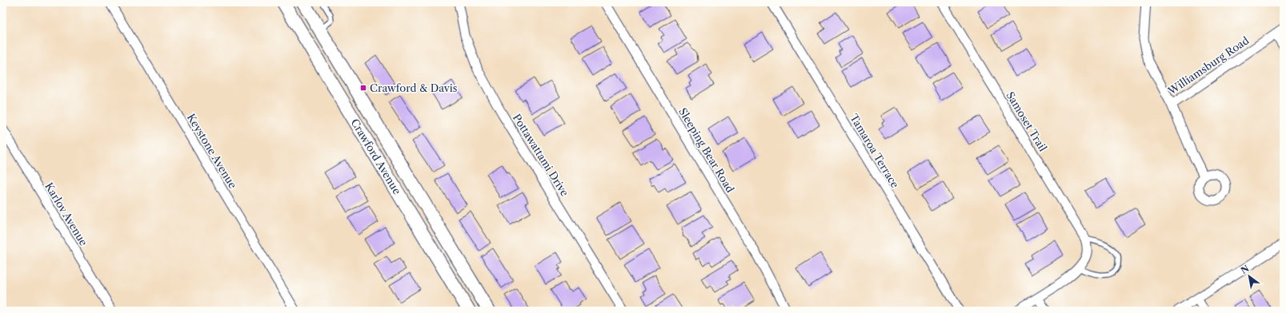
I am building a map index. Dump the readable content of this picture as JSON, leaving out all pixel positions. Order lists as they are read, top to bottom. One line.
{"streets":{"main road":["Crawford Avenue"],"street":["Williamsburg Road","Samoset Trail","Sleeping Bear Road","Keystone Avenue","Tamaroa Terrace","Pottawattami Drive","Karlov Avenue"]},"places":{"transit":["Crawford & Davis"]},"north":"top left"}
